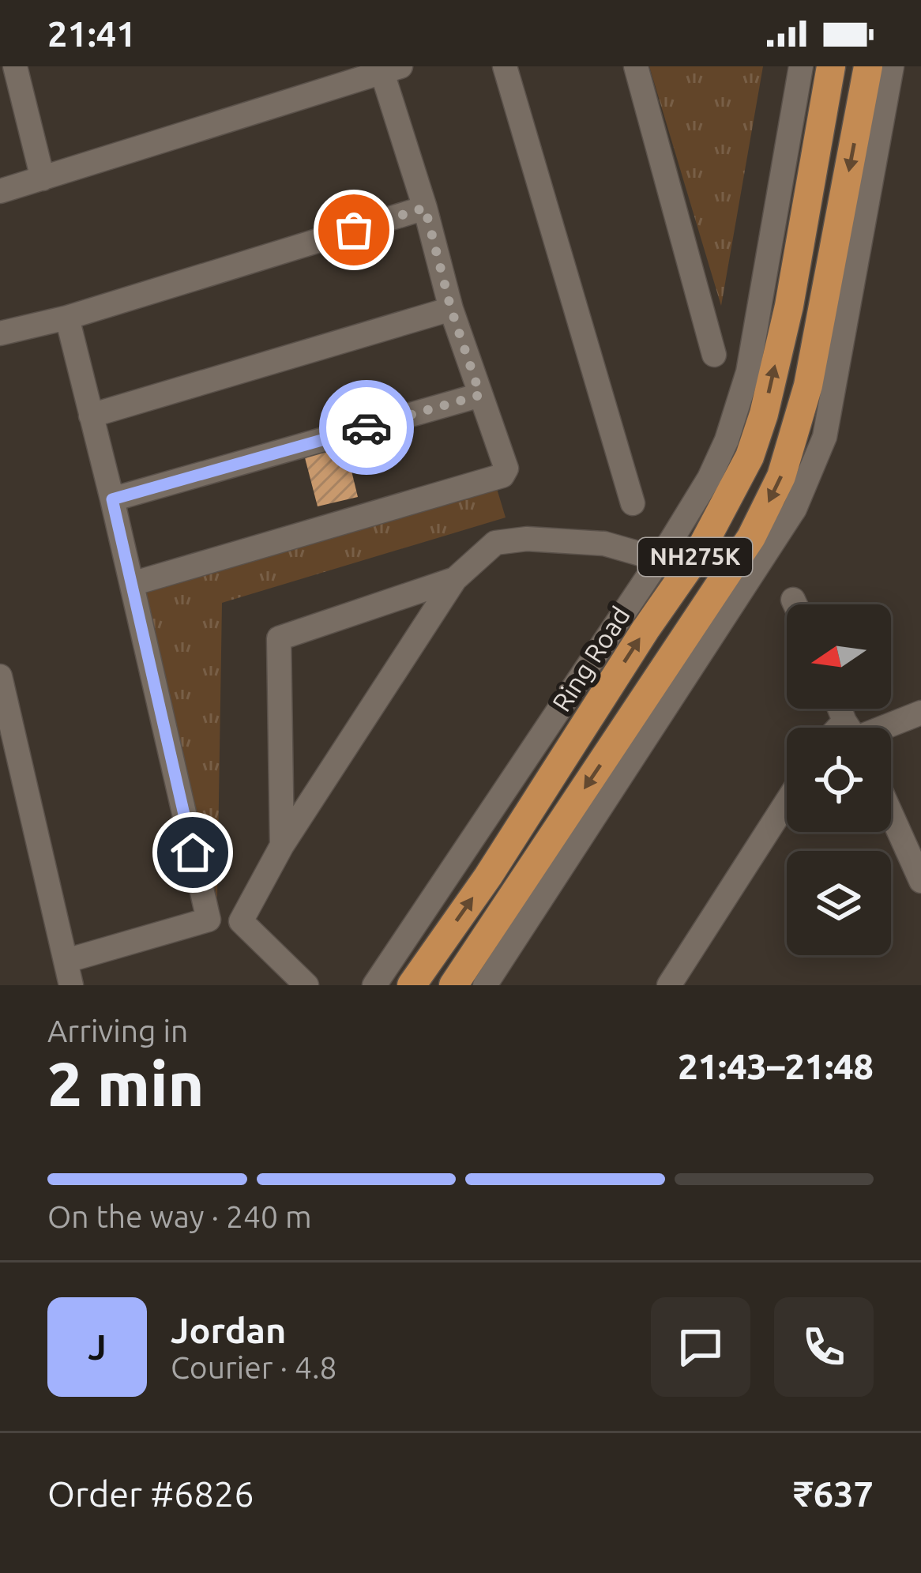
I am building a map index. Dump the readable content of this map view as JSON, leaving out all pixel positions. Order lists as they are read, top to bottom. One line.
{"streets":{"highway":["NH275K","Ring Road"]},"north":"left","page":{"status":"21:41","heading":["2 min","Arriving in","21:43–21:48"],"panel":["Jordan","Courier · 4.8","Order #6826","₹637"],"bar":"On the way · 240 m","round":"J"}}
